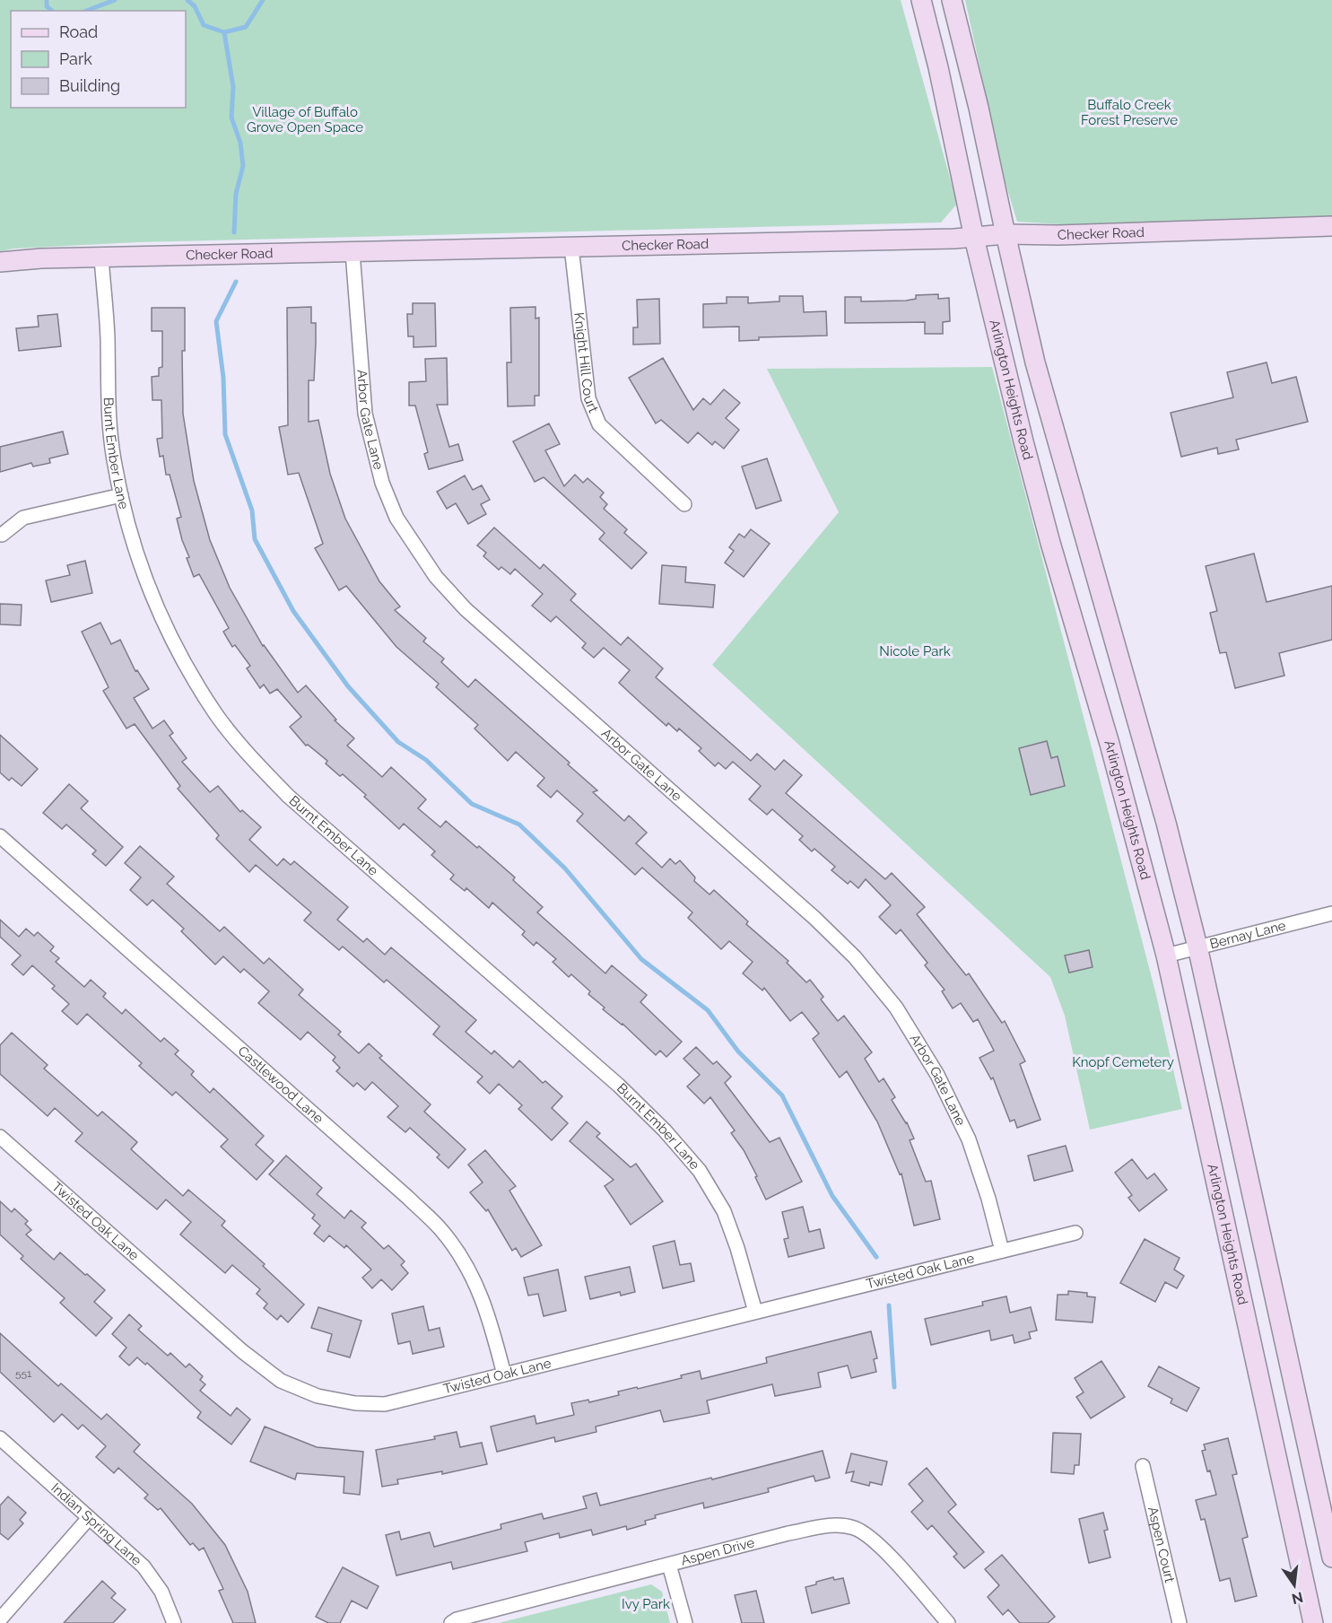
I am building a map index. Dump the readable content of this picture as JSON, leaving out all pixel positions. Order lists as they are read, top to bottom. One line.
{"streets":{"main road":["Checker Road","Arlington Heights Road"],"street":["Knight Hill Court","Arbor Gate Lane","Burnt Ember Lane","Bernay Lane","Castlewood Lane","Twisted Oak Lane","Indian Spring Lane","Aspen Court","Aspen Drive"]},"crossings":[["Checker Road","Knight Hill Court"],["Checker Road","Arlington Heights Road"],["Checker Road","Arbor Gate Lane"],["Checker Road","Burnt Ember Lane"],["Arlington Heights Road","Bernay Lane"],["Arbor Gate Lane","Twisted Oak Lane"],["Burnt Ember Lane","Twisted Oak Lane"],["Castlewood Lane","Twisted Oak Lane"]],"parks":["Buffalo Creek Forest Preserve","Village of Buffalo Grove Open Space","Nicole Park","Knopf Cemetery","Ivy Park"],"house_numbers":["551"],"legend":["Road","Park","Building"],"north":"bottom"}
